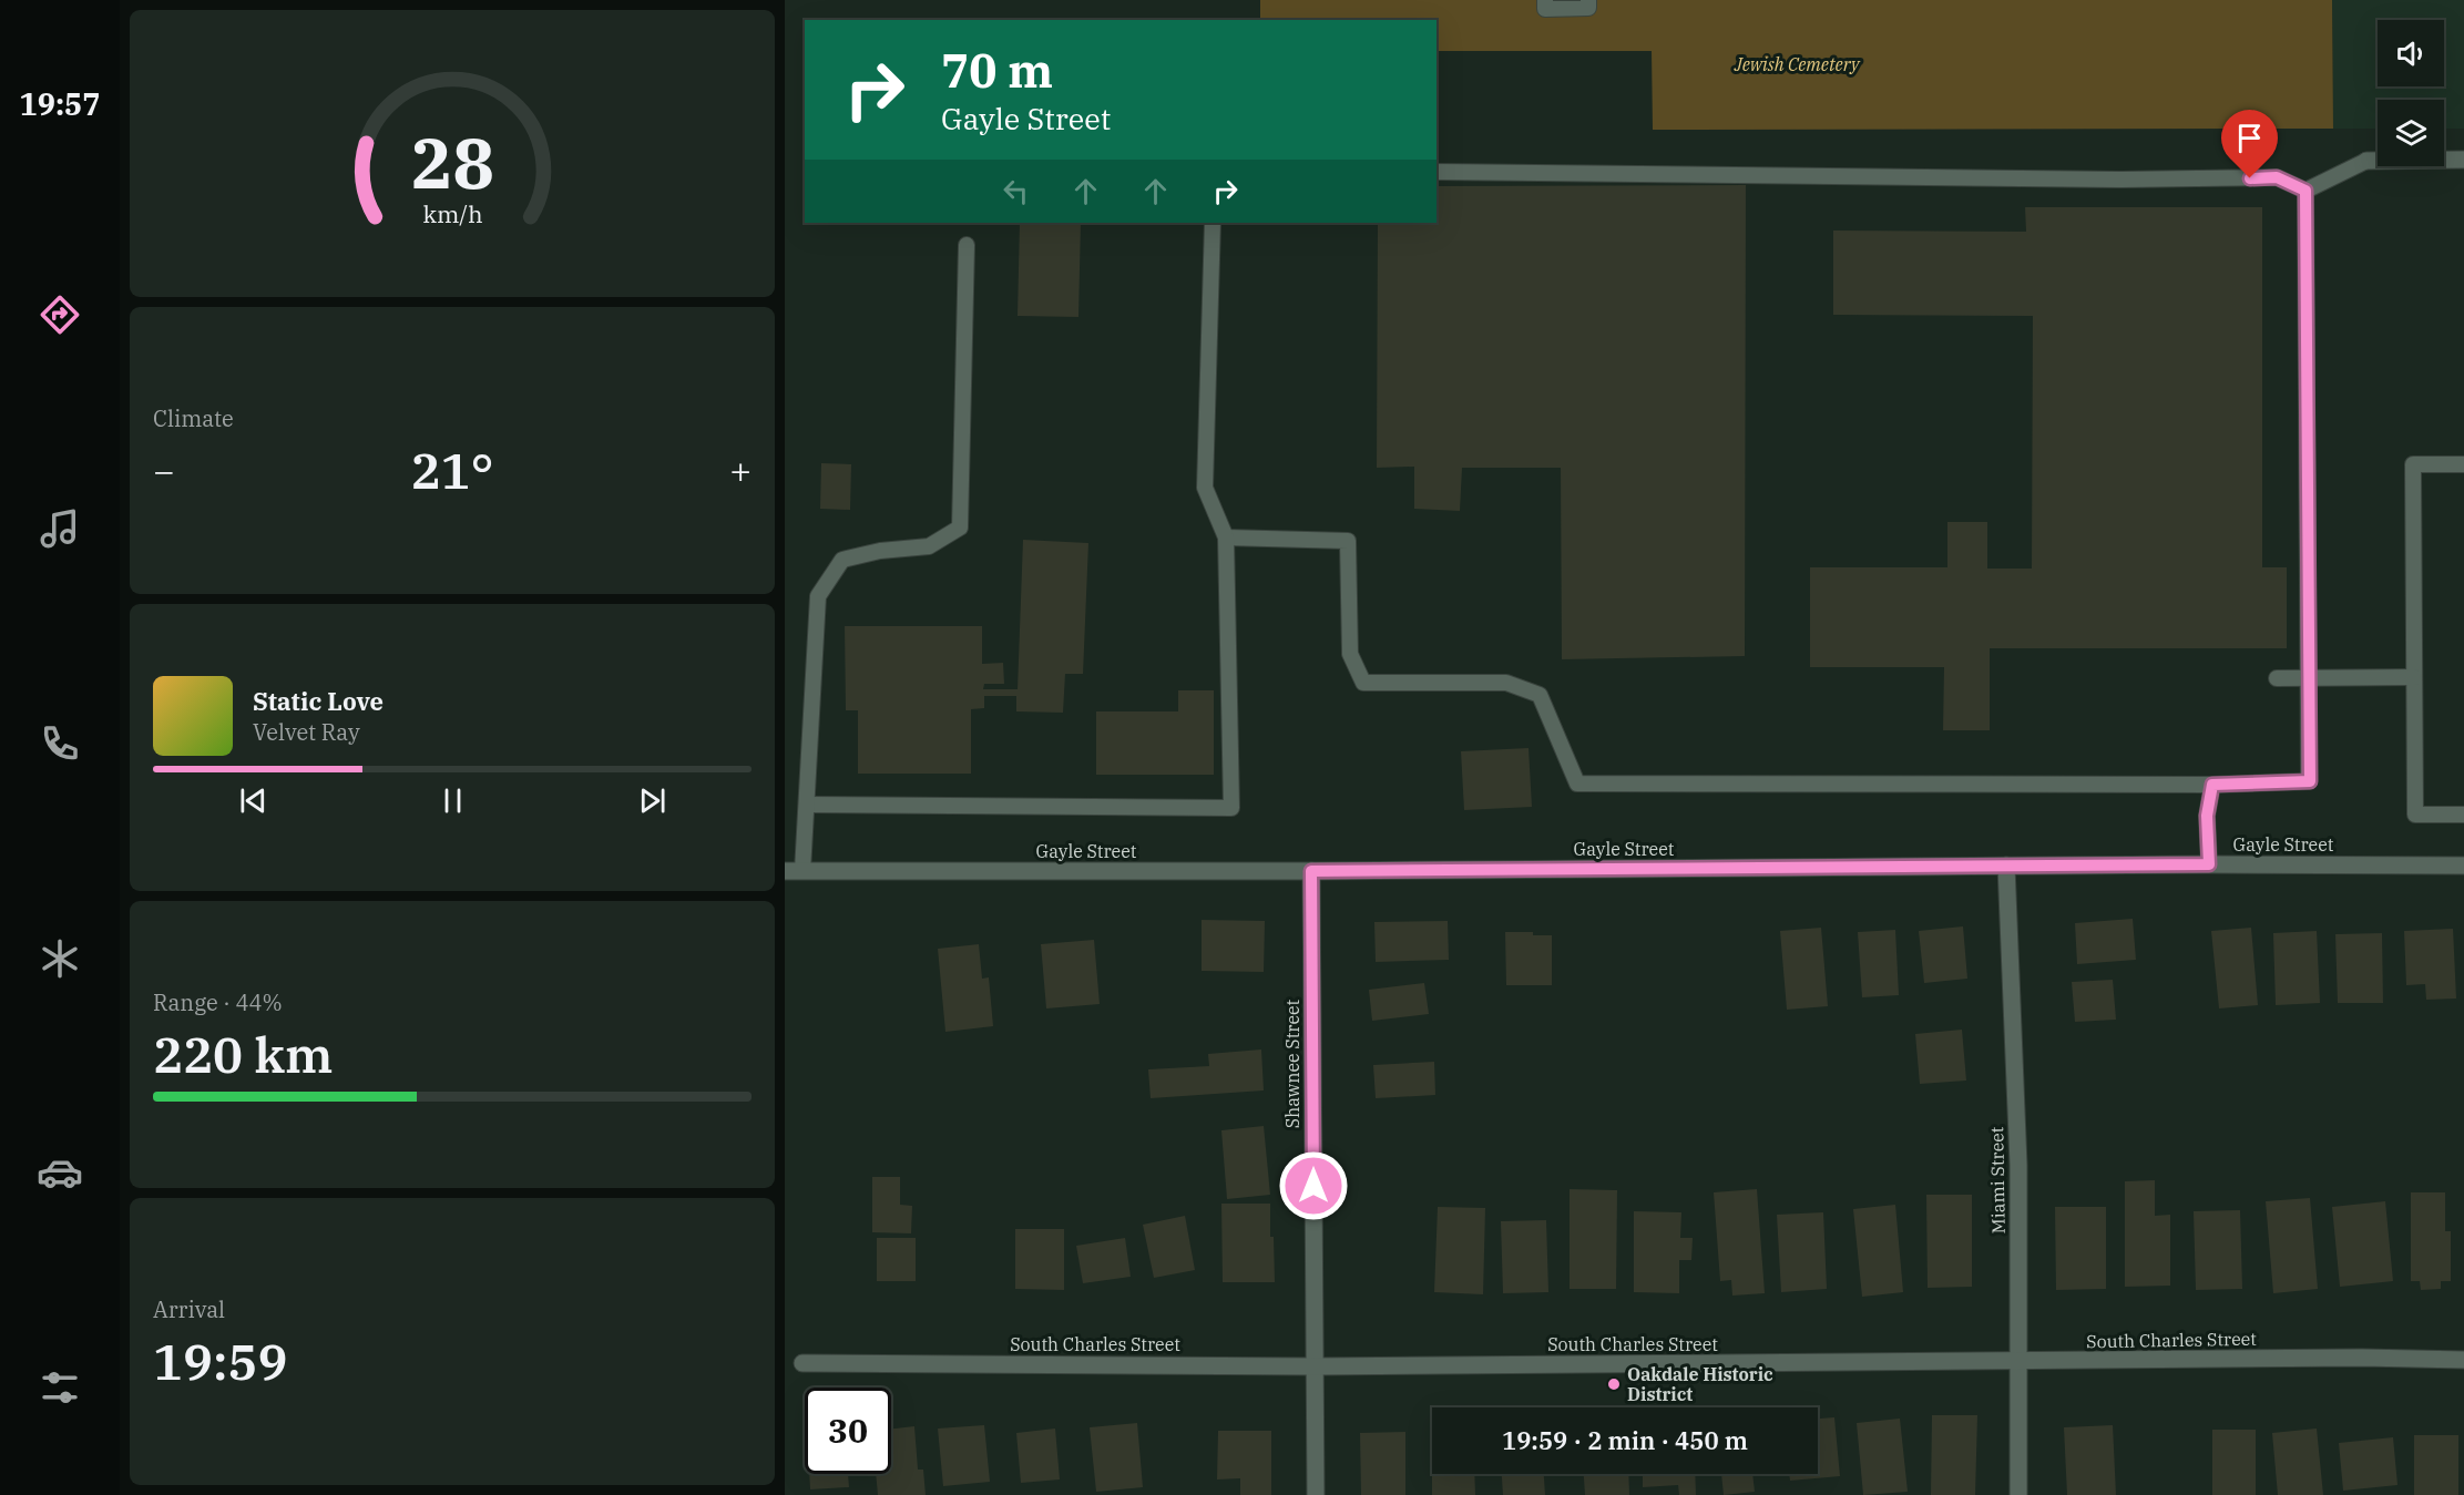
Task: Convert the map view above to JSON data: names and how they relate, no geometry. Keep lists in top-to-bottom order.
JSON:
{
  "streets": {
    "street": [
      "Gayle Street",
      "Shawnee Street",
      "Miami Street",
      "South Charles Street"
    ]
  },
  "crossings": [
    ["Gayle Street", "Shawnee Street"],
    ["Gayle Street", "Miami Street"],
    ["Shawnee Street", "South Charles Street"],
    ["Miami Street", "South Charles Street"]
  ],
  "parks": ["Jewish Cemetery"],
  "places": ["Oakdale Historic District"],
  "page": {
    "tabs": "19:57",
    "turn": ["70 m", "Gayle Street"],
    "tile": [
      "Climate",
      ["Range · 44%", "220 km"],
      ["Arrival", "19:59"]
    ],
    "heat": ["−", "21°", "+"],
    "song": ["Static Love", "Velvet Ray"],
    "limit": "30",
    "trip": "19:59 · 2 min · 450 m",
    "gauge": ["28", "km/h"]
  }
}
